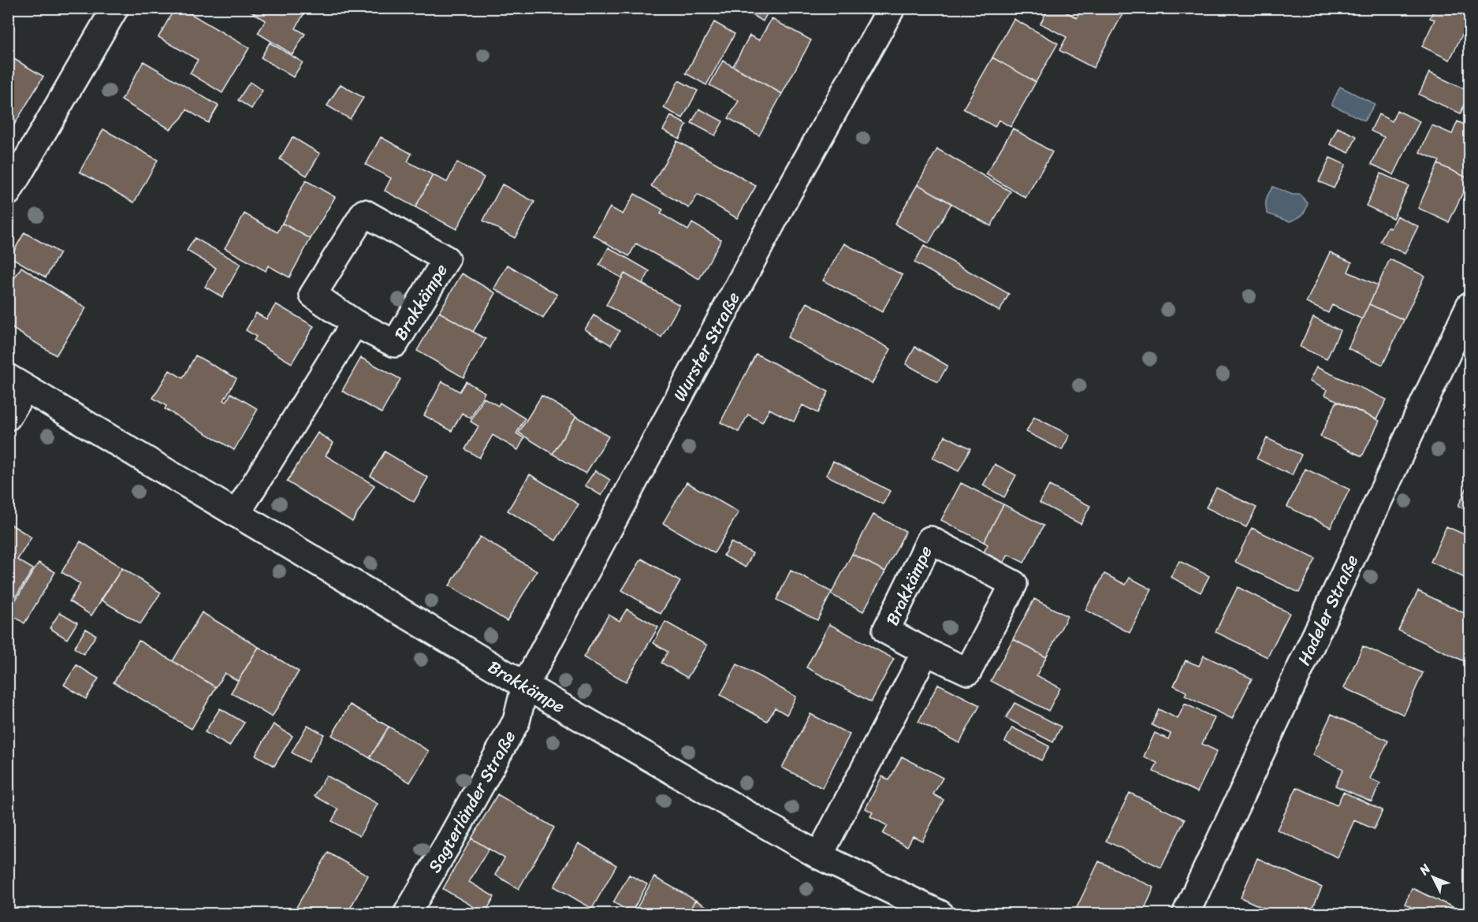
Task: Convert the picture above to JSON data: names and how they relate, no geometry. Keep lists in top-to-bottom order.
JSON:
{
  "streets": {
    "street": [
      "Brakkämpe",
      "Wurster Straße",
      "Hadeler Straße",
      "Sagterländer Straße"
    ]
  },
  "crossings": [
    ["Brakkämpe", "Wurster Straße"],
    ["Brakkämpe", "Sagterländer Straße"],
    ["Wurster Straße", "Sagterländer Straße"]
  ],
  "north": "top left"
}
